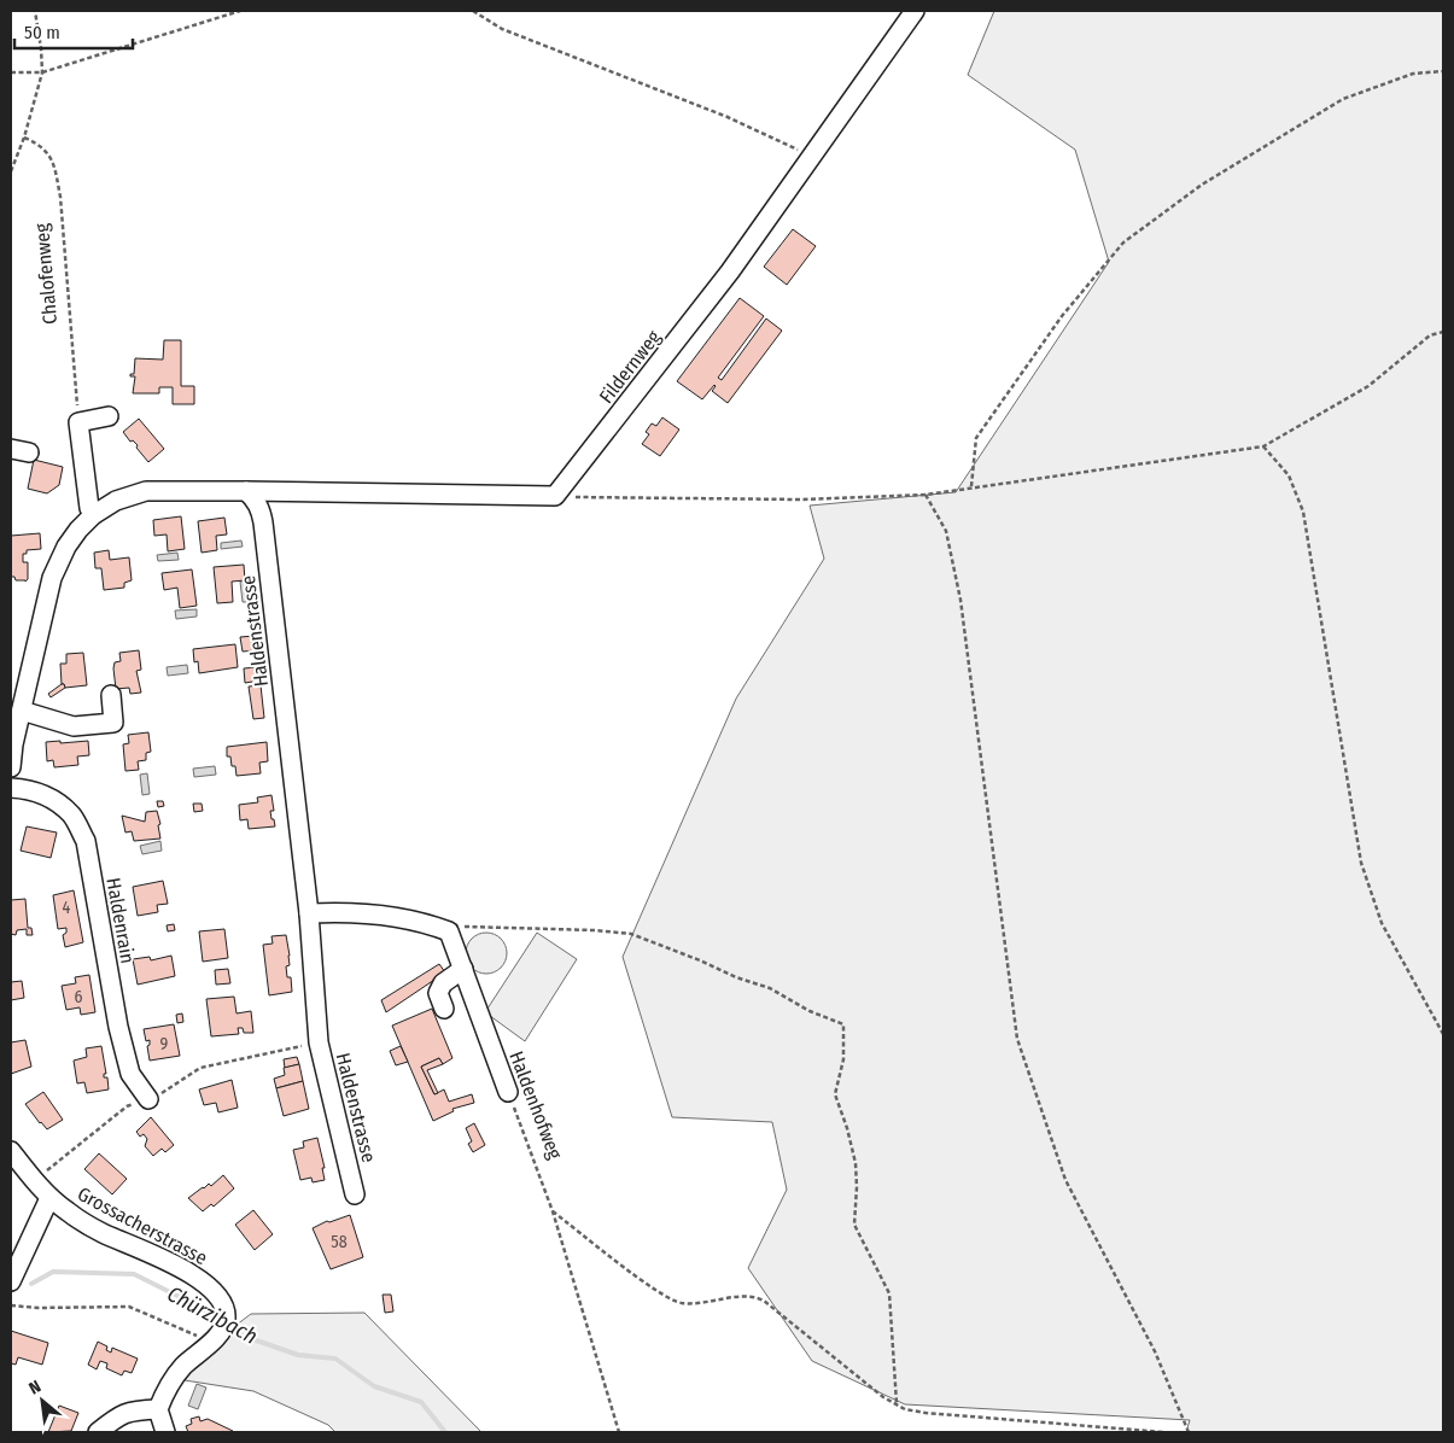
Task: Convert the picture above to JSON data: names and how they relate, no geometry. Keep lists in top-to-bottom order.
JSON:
{
  "streets": {
    "street": [
      "Fildernweg",
      "Haldenstrasse",
      "Haldenrain",
      "Haldenhofweg",
      "Grossacherstrasse"
    ],
    "path": ["Chalofenweg"]
  },
  "water": ["Chürzibach"],
  "house_numbers": [
    "4",
    "6",
    "9",
    "58"
  ],
  "scale_bar": "50 m",
  "north": "top left"
}
